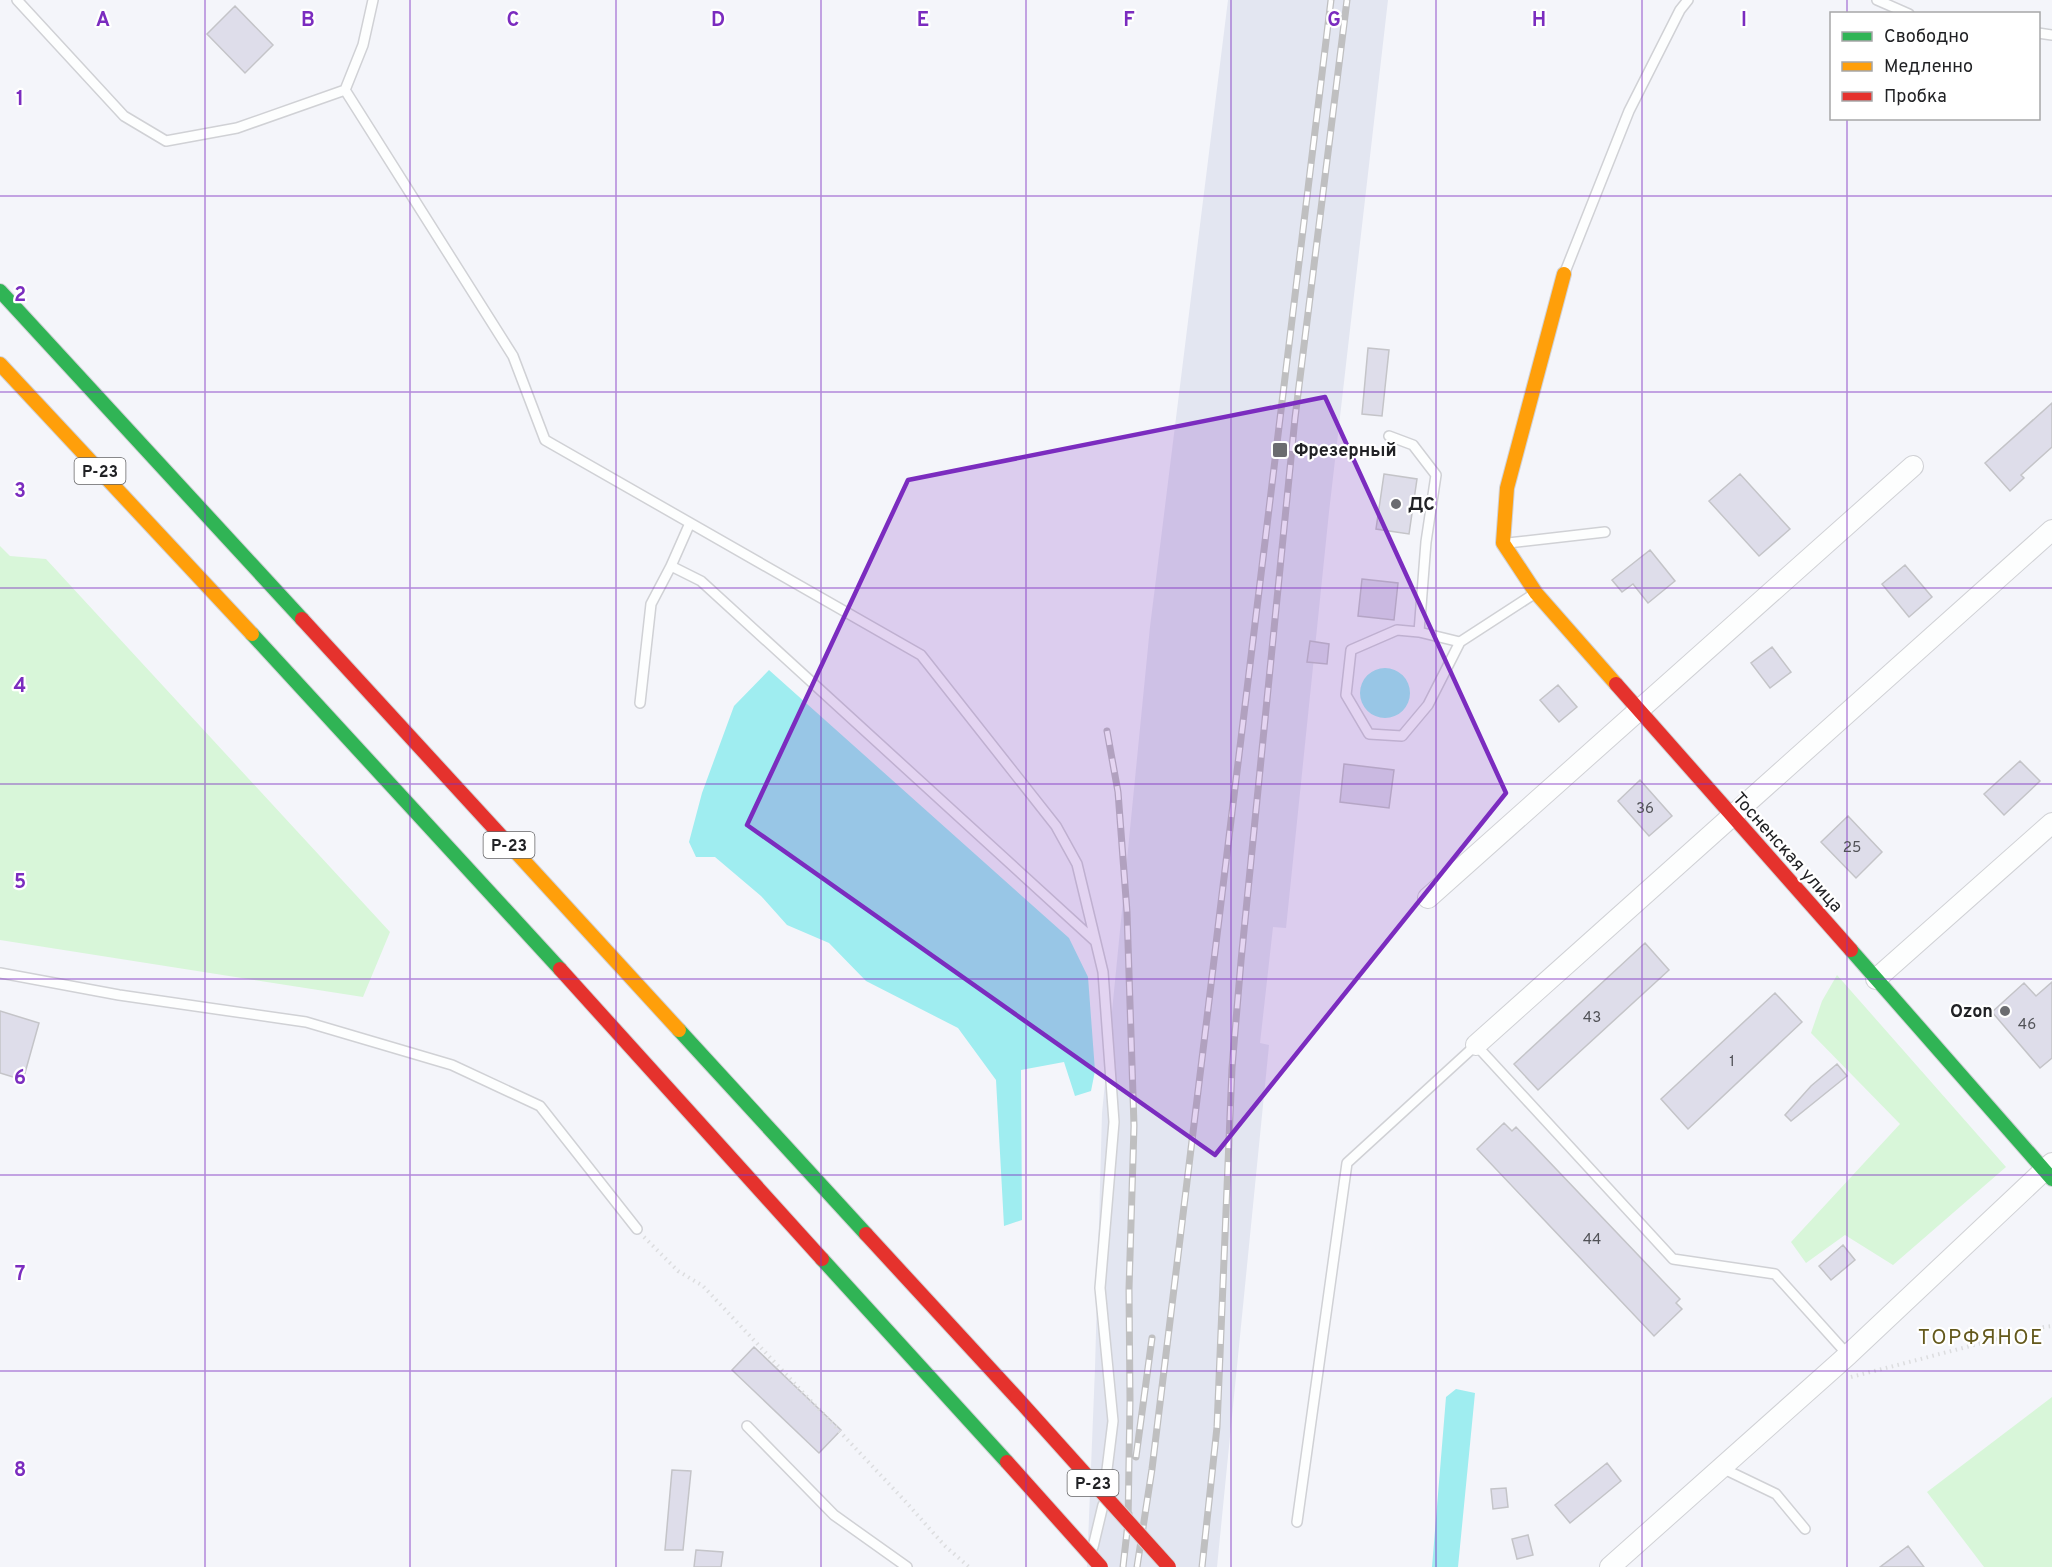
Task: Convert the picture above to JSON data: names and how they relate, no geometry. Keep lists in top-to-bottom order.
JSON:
{
  "streets": {
    "main road": ["Р-23", "Тосненская улица"]
  },
  "districts": ["ТОРФЯНОЕ"],
  "places": {
    "transit": ["Фрезерный"],
    "other": ["ДС", "Ozon"]
  },
  "house_numbers": [
    "36",
    "25",
    "43",
    "46",
    "1",
    "44"
  ],
  "legend": ["Свободно", "Медленно", "Пробка"],
  "grid": {
    "columns": [
      "A",
      "B",
      "C",
      "D",
      "E",
      "F",
      "G",
      "H",
      "I"
    ],
    "rows": [
      "1",
      "2",
      "3",
      "4",
      "5",
      "6",
      "7",
      "8"
    ]
  }
}
